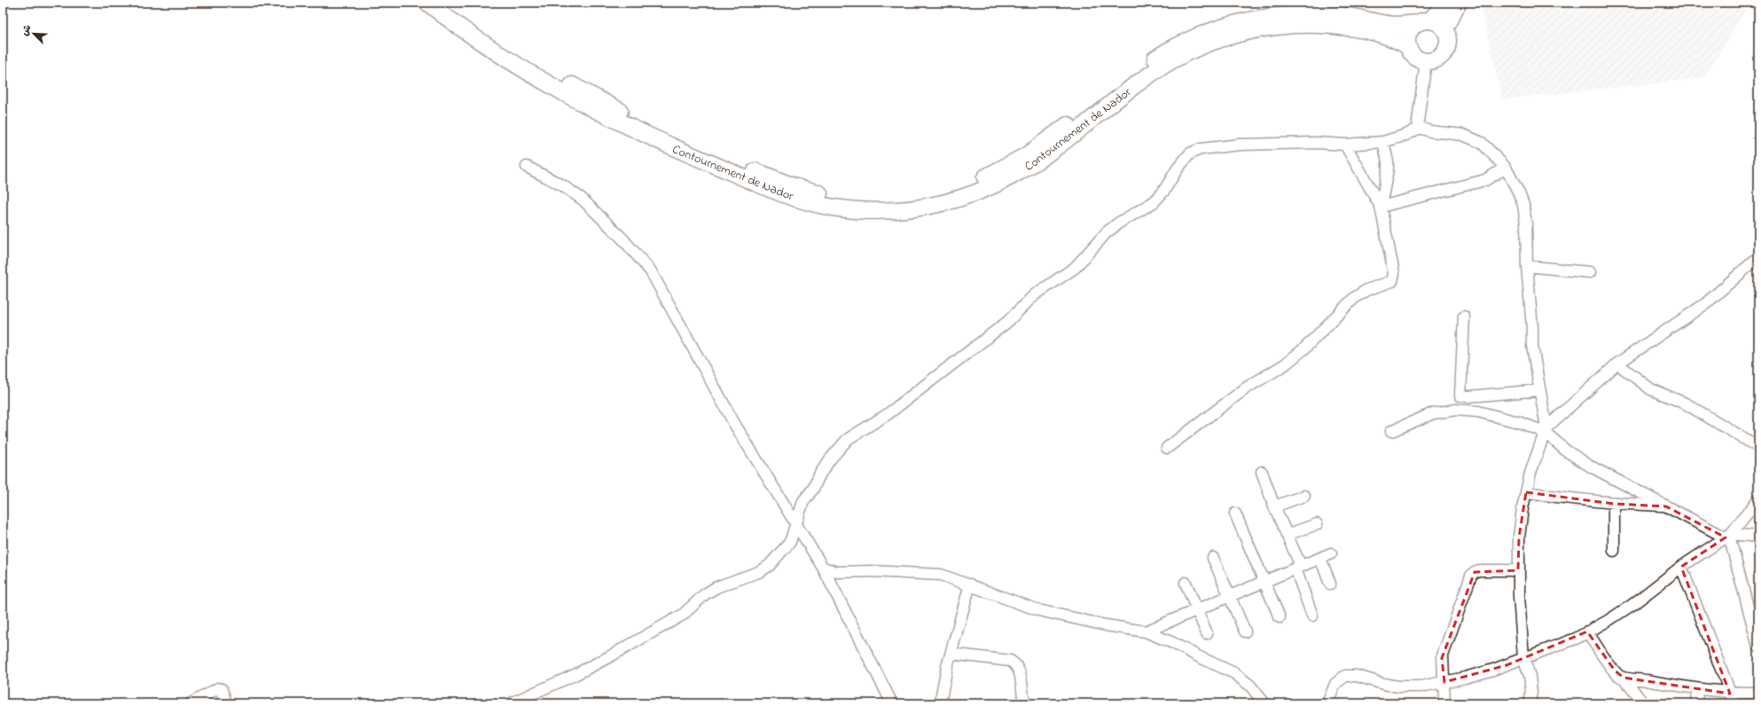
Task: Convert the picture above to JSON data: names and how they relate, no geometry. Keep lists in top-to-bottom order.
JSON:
{
  "streets": {
    "highway": ["Contournement de Nador"]
  },
  "north": "top left"
}
